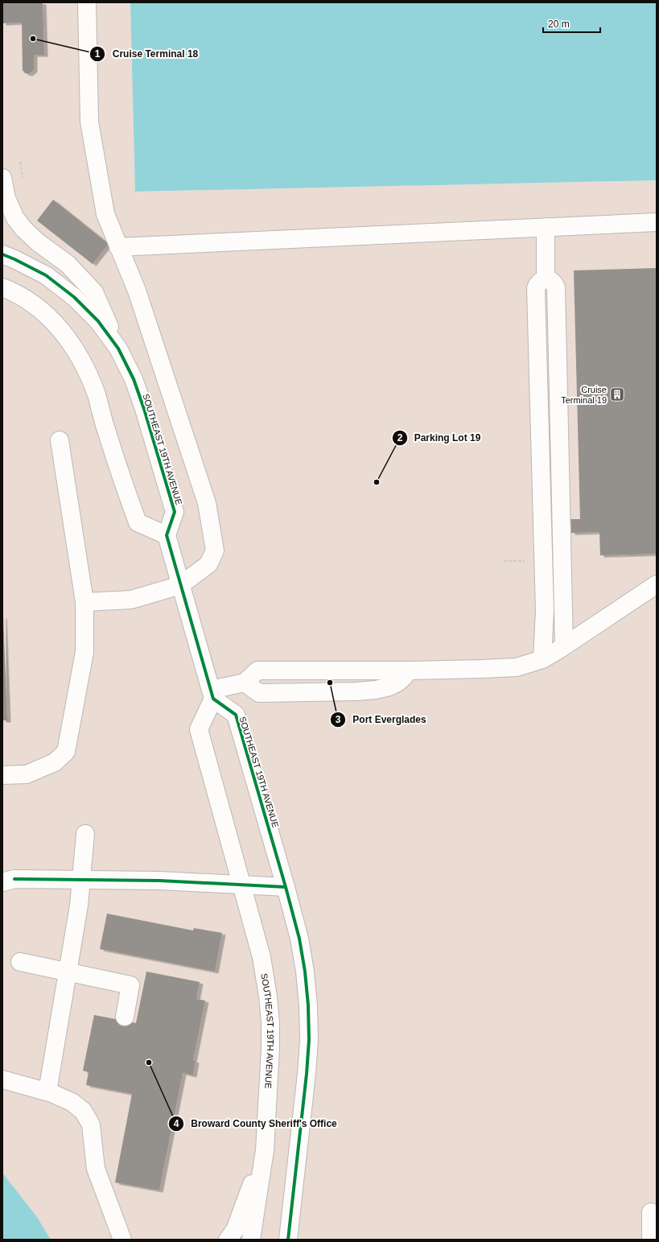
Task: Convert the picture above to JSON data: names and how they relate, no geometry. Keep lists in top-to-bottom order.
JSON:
{
  "streets": {
    "street": ["SOUTHEAST 19TH AVENUE"]
  },
  "places": {
    "other": [
      "Cruise Terminal 18",
      "Parking Lot 19",
      "Port Everglades",
      "Broward County Sheriff's Office"
    ],
    "building": ["Cruise Terminal 19"]
  },
  "scale_bar": "20 m"
}
